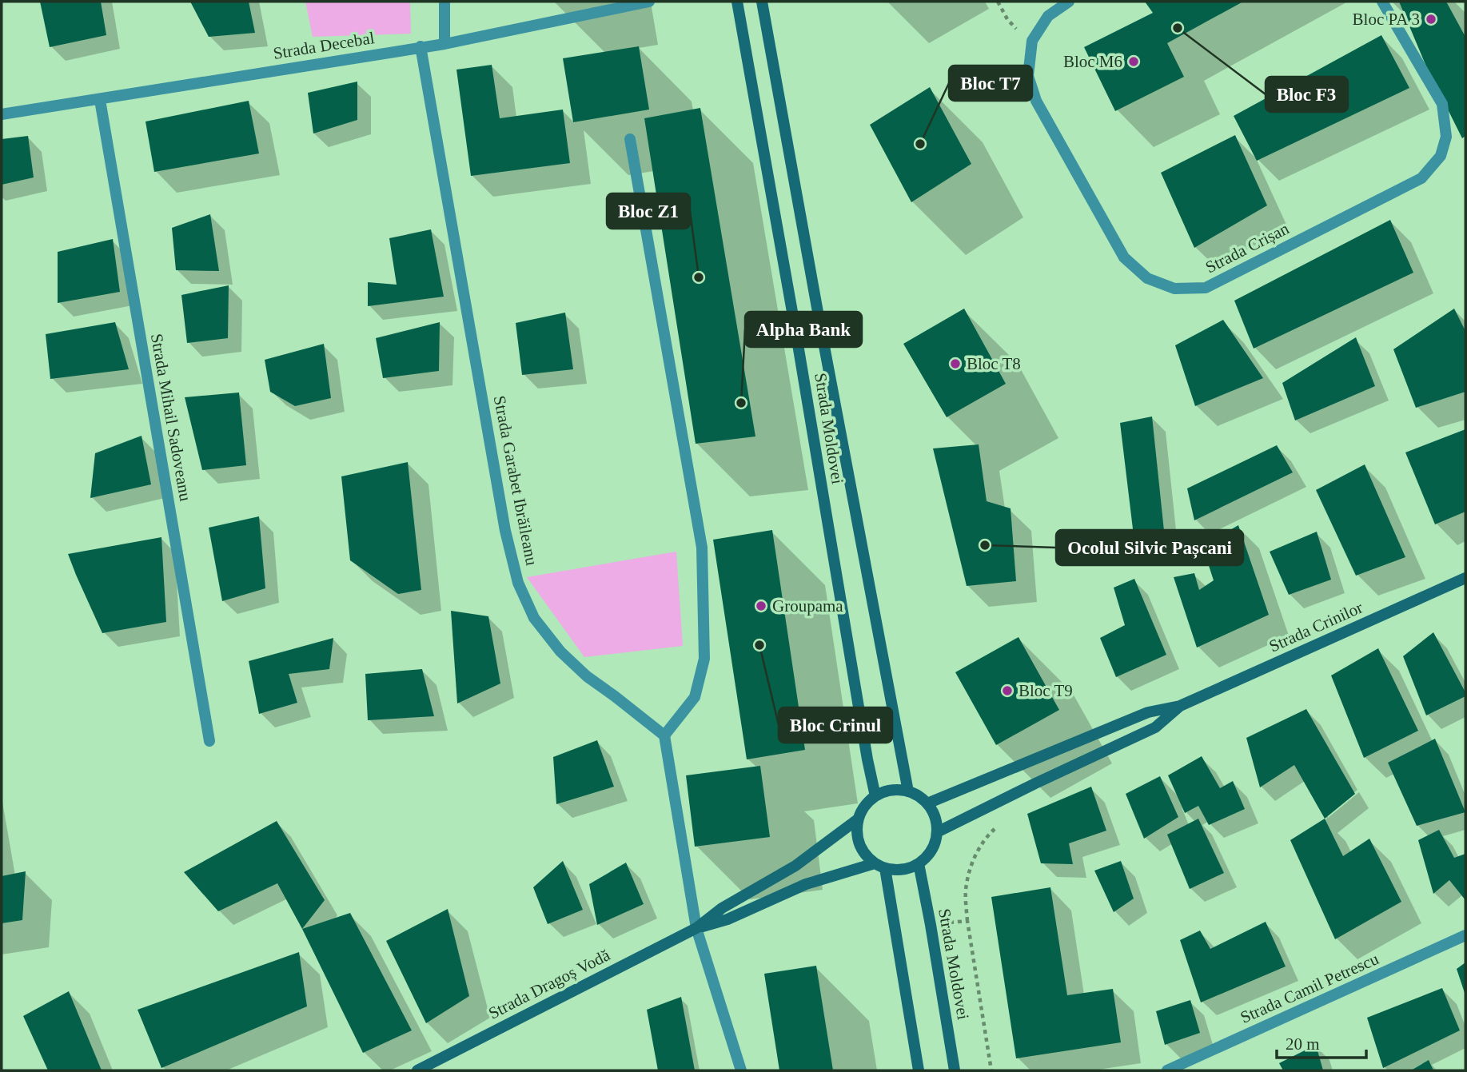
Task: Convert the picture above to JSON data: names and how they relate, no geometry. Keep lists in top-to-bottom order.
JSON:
{
  "streets": {
    "main road": ["Strada Moldovei", "Strada Crinilor", "Strada Dragoș Vodă"],
    "street": [
      "Strada Decebal",
      "Strada Crișan",
      "Strada Mihail Sadoveanu",
      "Strada Garabet Ibrăileanu",
      "Strada Camil Petrescu"
    ]
  },
  "crossings": [
    ["Strada Decebal", "Strada Mihail Sadoveanu"],
    ["Strada Decebal", "Strada Garabet Ibrăileanu"],
    ["Strada Moldovei", "Strada Crinilor"],
    ["Strada Moldovei", "Strada Dragoș Vodă"],
    ["Strada Crinilor", "Strada Dragoș Vodă"]
  ],
  "places": [
    "Bloc PA 3",
    "Bloc F3",
    "Bloc M6",
    "Bloc T7",
    "Bloc Z1",
    "Bloc T8",
    "Alpha Bank",
    "Ocolul Silvic Pașcani",
    "Groupama",
    "Bloc Crinul",
    "Bloc T9"
  ],
  "scale_bar": "20 m"
}
